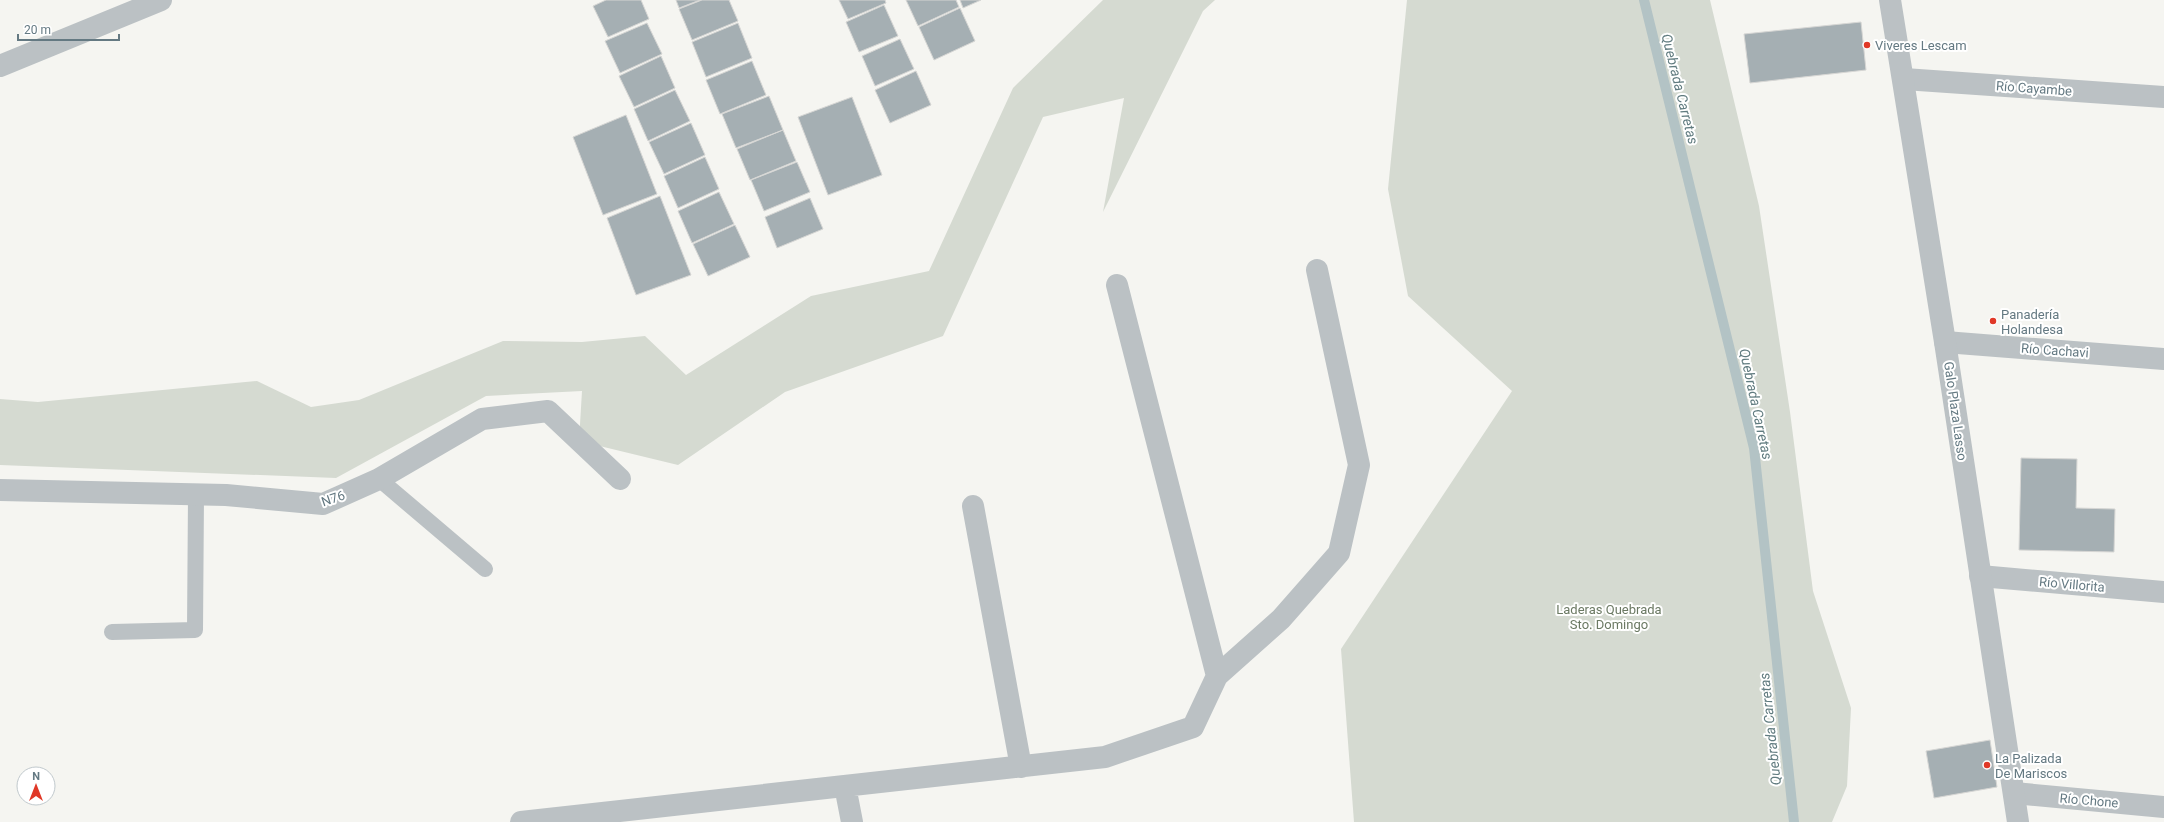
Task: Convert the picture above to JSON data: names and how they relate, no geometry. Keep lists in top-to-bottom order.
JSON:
{
  "streets": {
    "street": [
      "Río Cayambe",
      "Río Cachavi",
      "Galo Plaza Lasso",
      "N76",
      "Río Villorita",
      "Río Chone"
    ]
  },
  "crossings": [
    ["Río Cayambe", "Galo Plaza Lasso"],
    ["Río Cachavi", "Galo Plaza Lasso"],
    ["Galo Plaza Lasso", "Río Villorita"],
    ["Galo Plaza Lasso", "Río Chone"]
  ],
  "water": ["Quebrada Carretas"],
  "parks": ["Laderas Quebrada Sto. Domingo"],
  "places": ["Viveres Lescam", "Panadería Holandesa", "La Palizada De Mariscos"],
  "scale_bar": "20 m",
  "north": "top"
}
